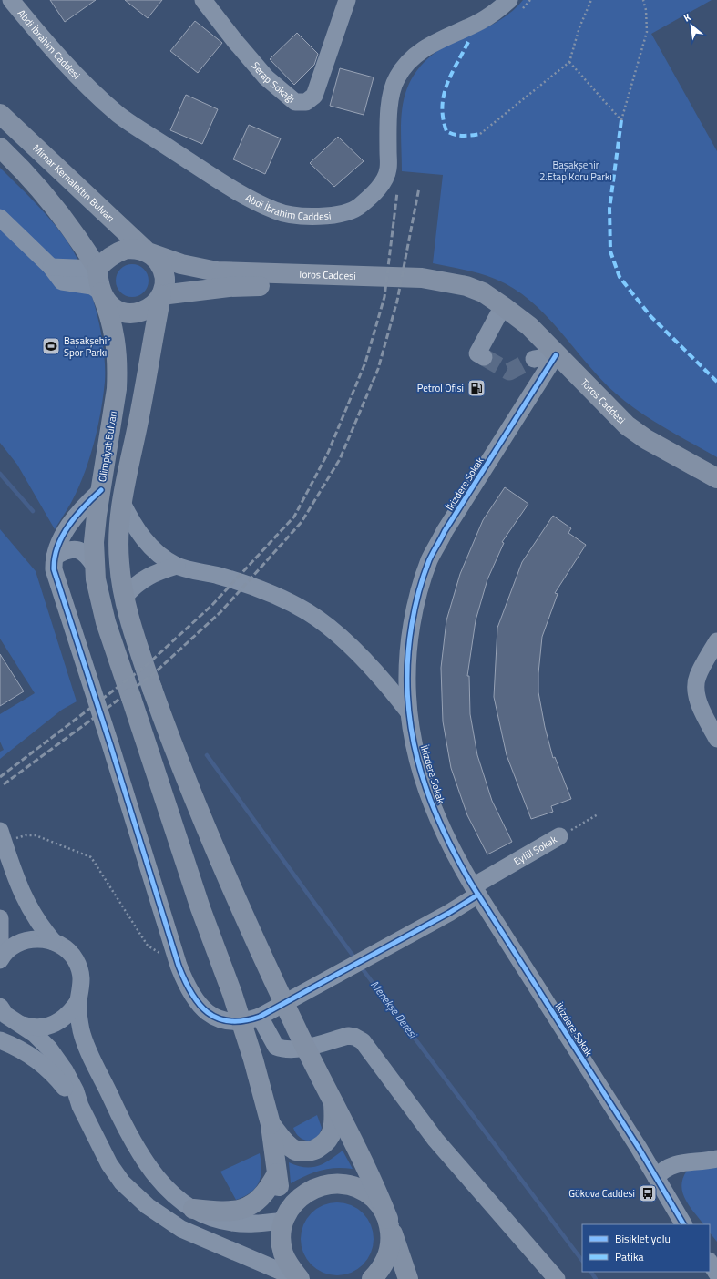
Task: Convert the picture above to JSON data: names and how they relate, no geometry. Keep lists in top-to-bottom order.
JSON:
{
  "streets": {
    "main road": ["Mimar Kemalettin Bulvarı", "Toros Caddesi", "Olimpiyat Bulvarı"],
    "street": [
      "Abdi İbrahim Caddesi",
      "Serap Sokağı",
      "İkizdere Sokak",
      "Eylül Sokak"
    ]
  },
  "crossings": [
    ["Mimar Kemalettin Bulvarı", "Toros Caddesi"],
    ["Mimar Kemalettin Bulvarı", "Olimpiyat Bulvarı"],
    ["Toros Caddesi", "Olimpiyat Bulvarı"],
    ["Toros Caddesi", "İkizdere Sokak"],
    ["İkizdere Sokak", "Eylül Sokak"]
  ],
  "water": ["Menekşe Deresi"],
  "parks": ["Başakşehir 2.Etap Koru Parkı"],
  "places": {
    "sports": ["Başakşehir Spor Parkı"],
    "fuel station": ["Petrol Ofisi"],
    "bus stop": ["Gökova Caddesi"]
  },
  "legend": ["Bisiklet yolu", "Patika"],
  "north": "top left"
}
